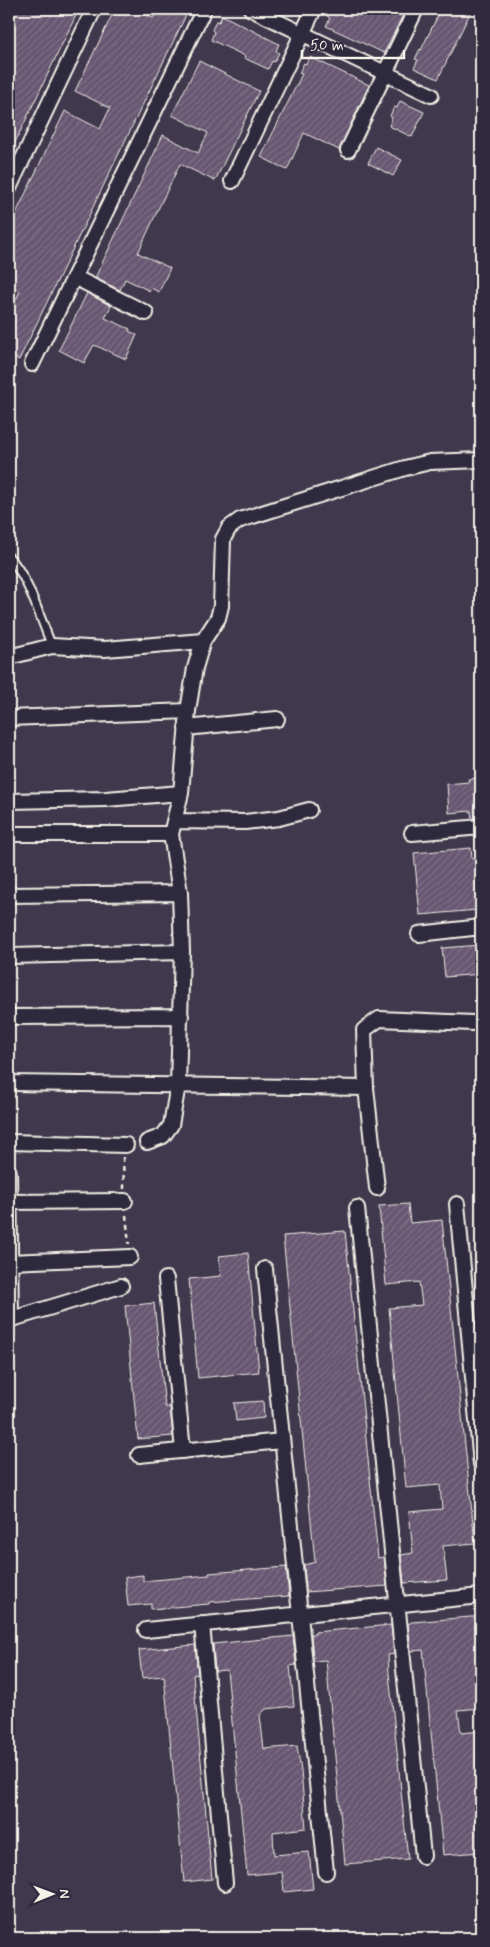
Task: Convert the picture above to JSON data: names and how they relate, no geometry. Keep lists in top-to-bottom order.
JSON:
{
  "scale_bar": "50 m",
  "north": "right"
}
